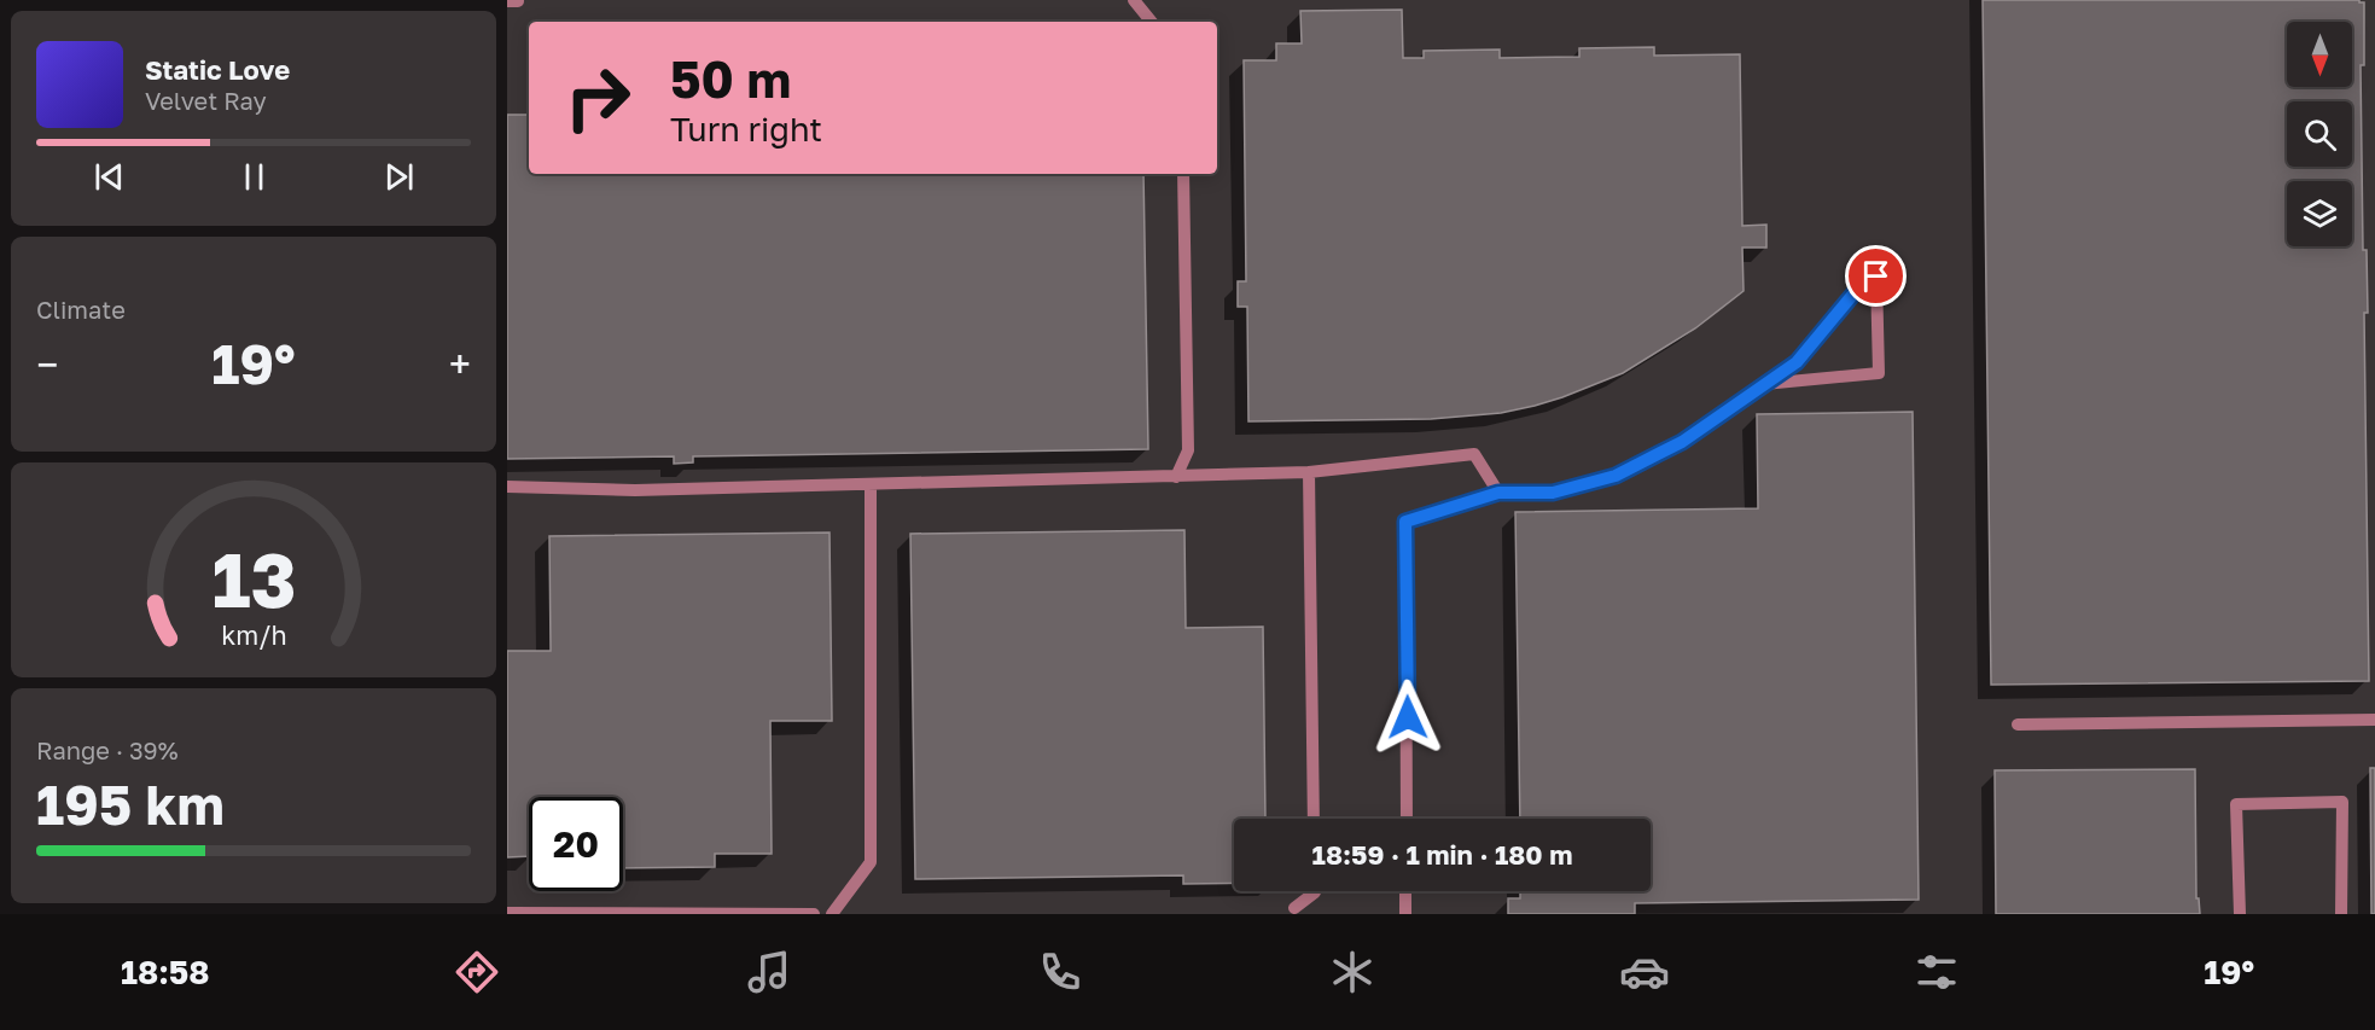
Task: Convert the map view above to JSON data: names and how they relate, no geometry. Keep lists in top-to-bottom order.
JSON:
{
  "north": "bottom",
  "page": {
    "turn": ["50 m", "Turn right"],
    "song": ["Static Love", "Velvet Ray"],
    "tile": [
      "Climate",
      ["Range · 39%", "195 km"]
    ],
    "heat": ["−", "19°", "+"],
    "limit": "20",
    "trip": "18:59 · 1 min · 180 m",
    "tabs": ["18:58", "19°"],
    "gauge": ["13", "km/h"]
  }
}
